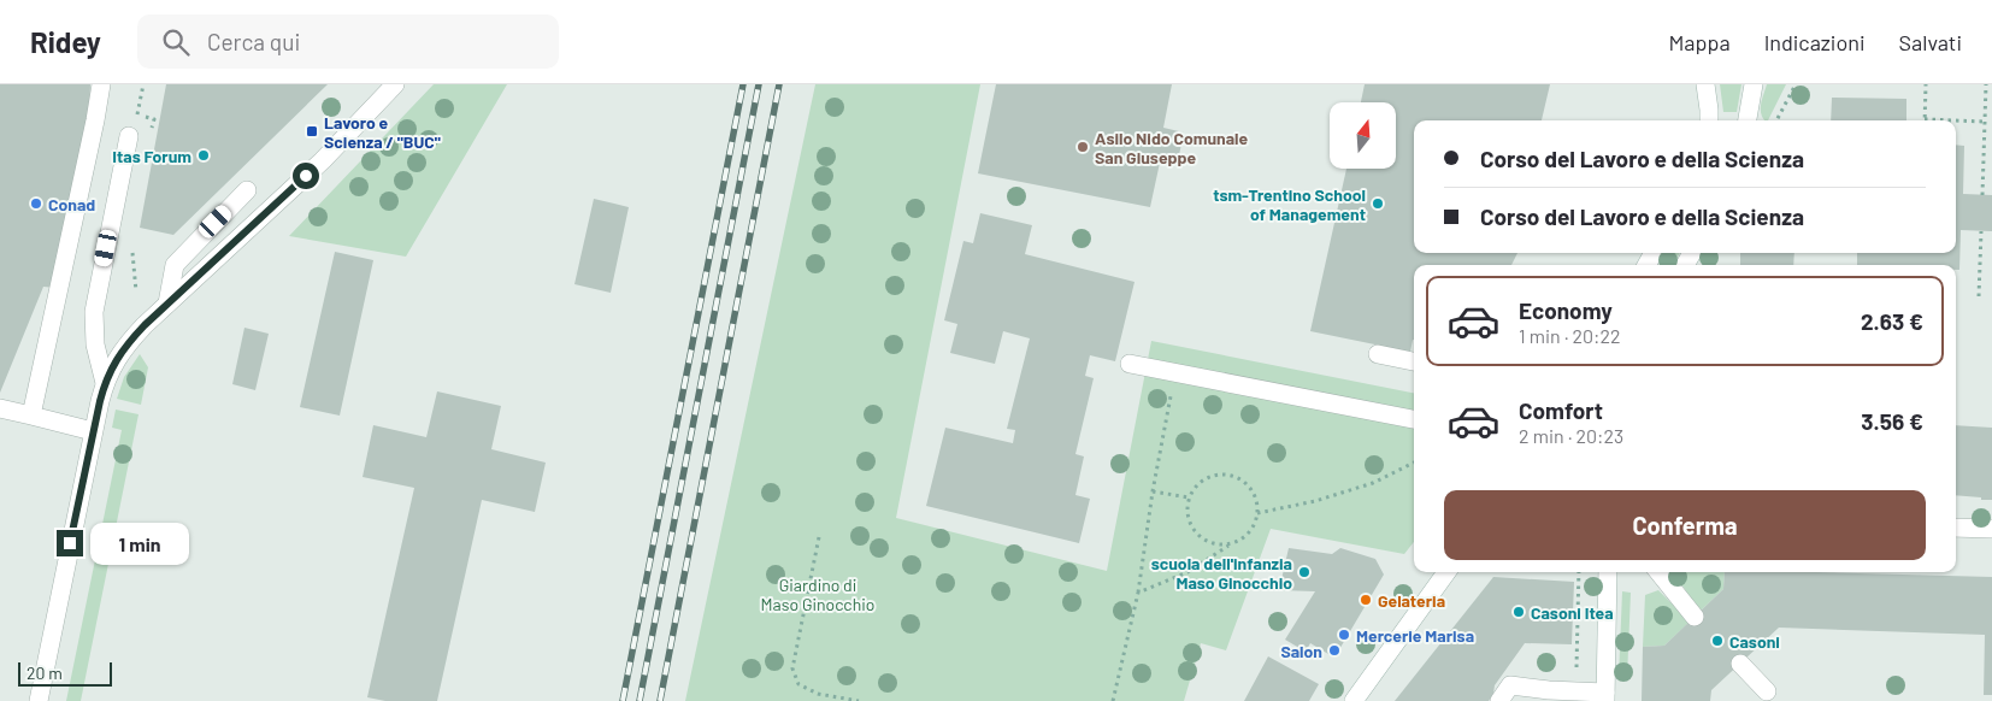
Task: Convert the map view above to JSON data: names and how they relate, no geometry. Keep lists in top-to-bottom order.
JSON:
{
  "parks": ["Giardino di Maso Ginocchio"],
  "places": {
    "transit": ["Lavoro e Scienza / \"BUC\""],
    "other": [
      "Asilo Nido Comunale San Giuseppe",
      "Itas Forum",
      "Conad",
      "tsm-Trentino School of Management",
      "scuola dell'infanzia Maso Ginocchio",
      "Gelateria",
      "Casoni Itea",
      "Mercerie Marisa",
      "Casoni",
      "Salon"
    ]
  },
  "scale_bar": "20 m",
  "north": "top",
  "page": {
    "header": "Ridey",
    "search": "Cerca qui",
    "nav": ["Mappa", "Indicazioni", "Salvati"],
    "banner": ["Corso del Lavoro e della Scienza", "Corso del Lavoro e della Scienza"],
    "list": [
      {
        "name": "Economy",
        "note": "1 min · 20:22",
        "value": "2.63 €"
      },
      {
        "name": "Comfort",
        "note": "2 min · 20:23",
        "value": "3.56 €"
      }
    ],
    "buttons": "Conferma",
    "bubble": "1 min",
    "scale": "20 m"
  }
}
